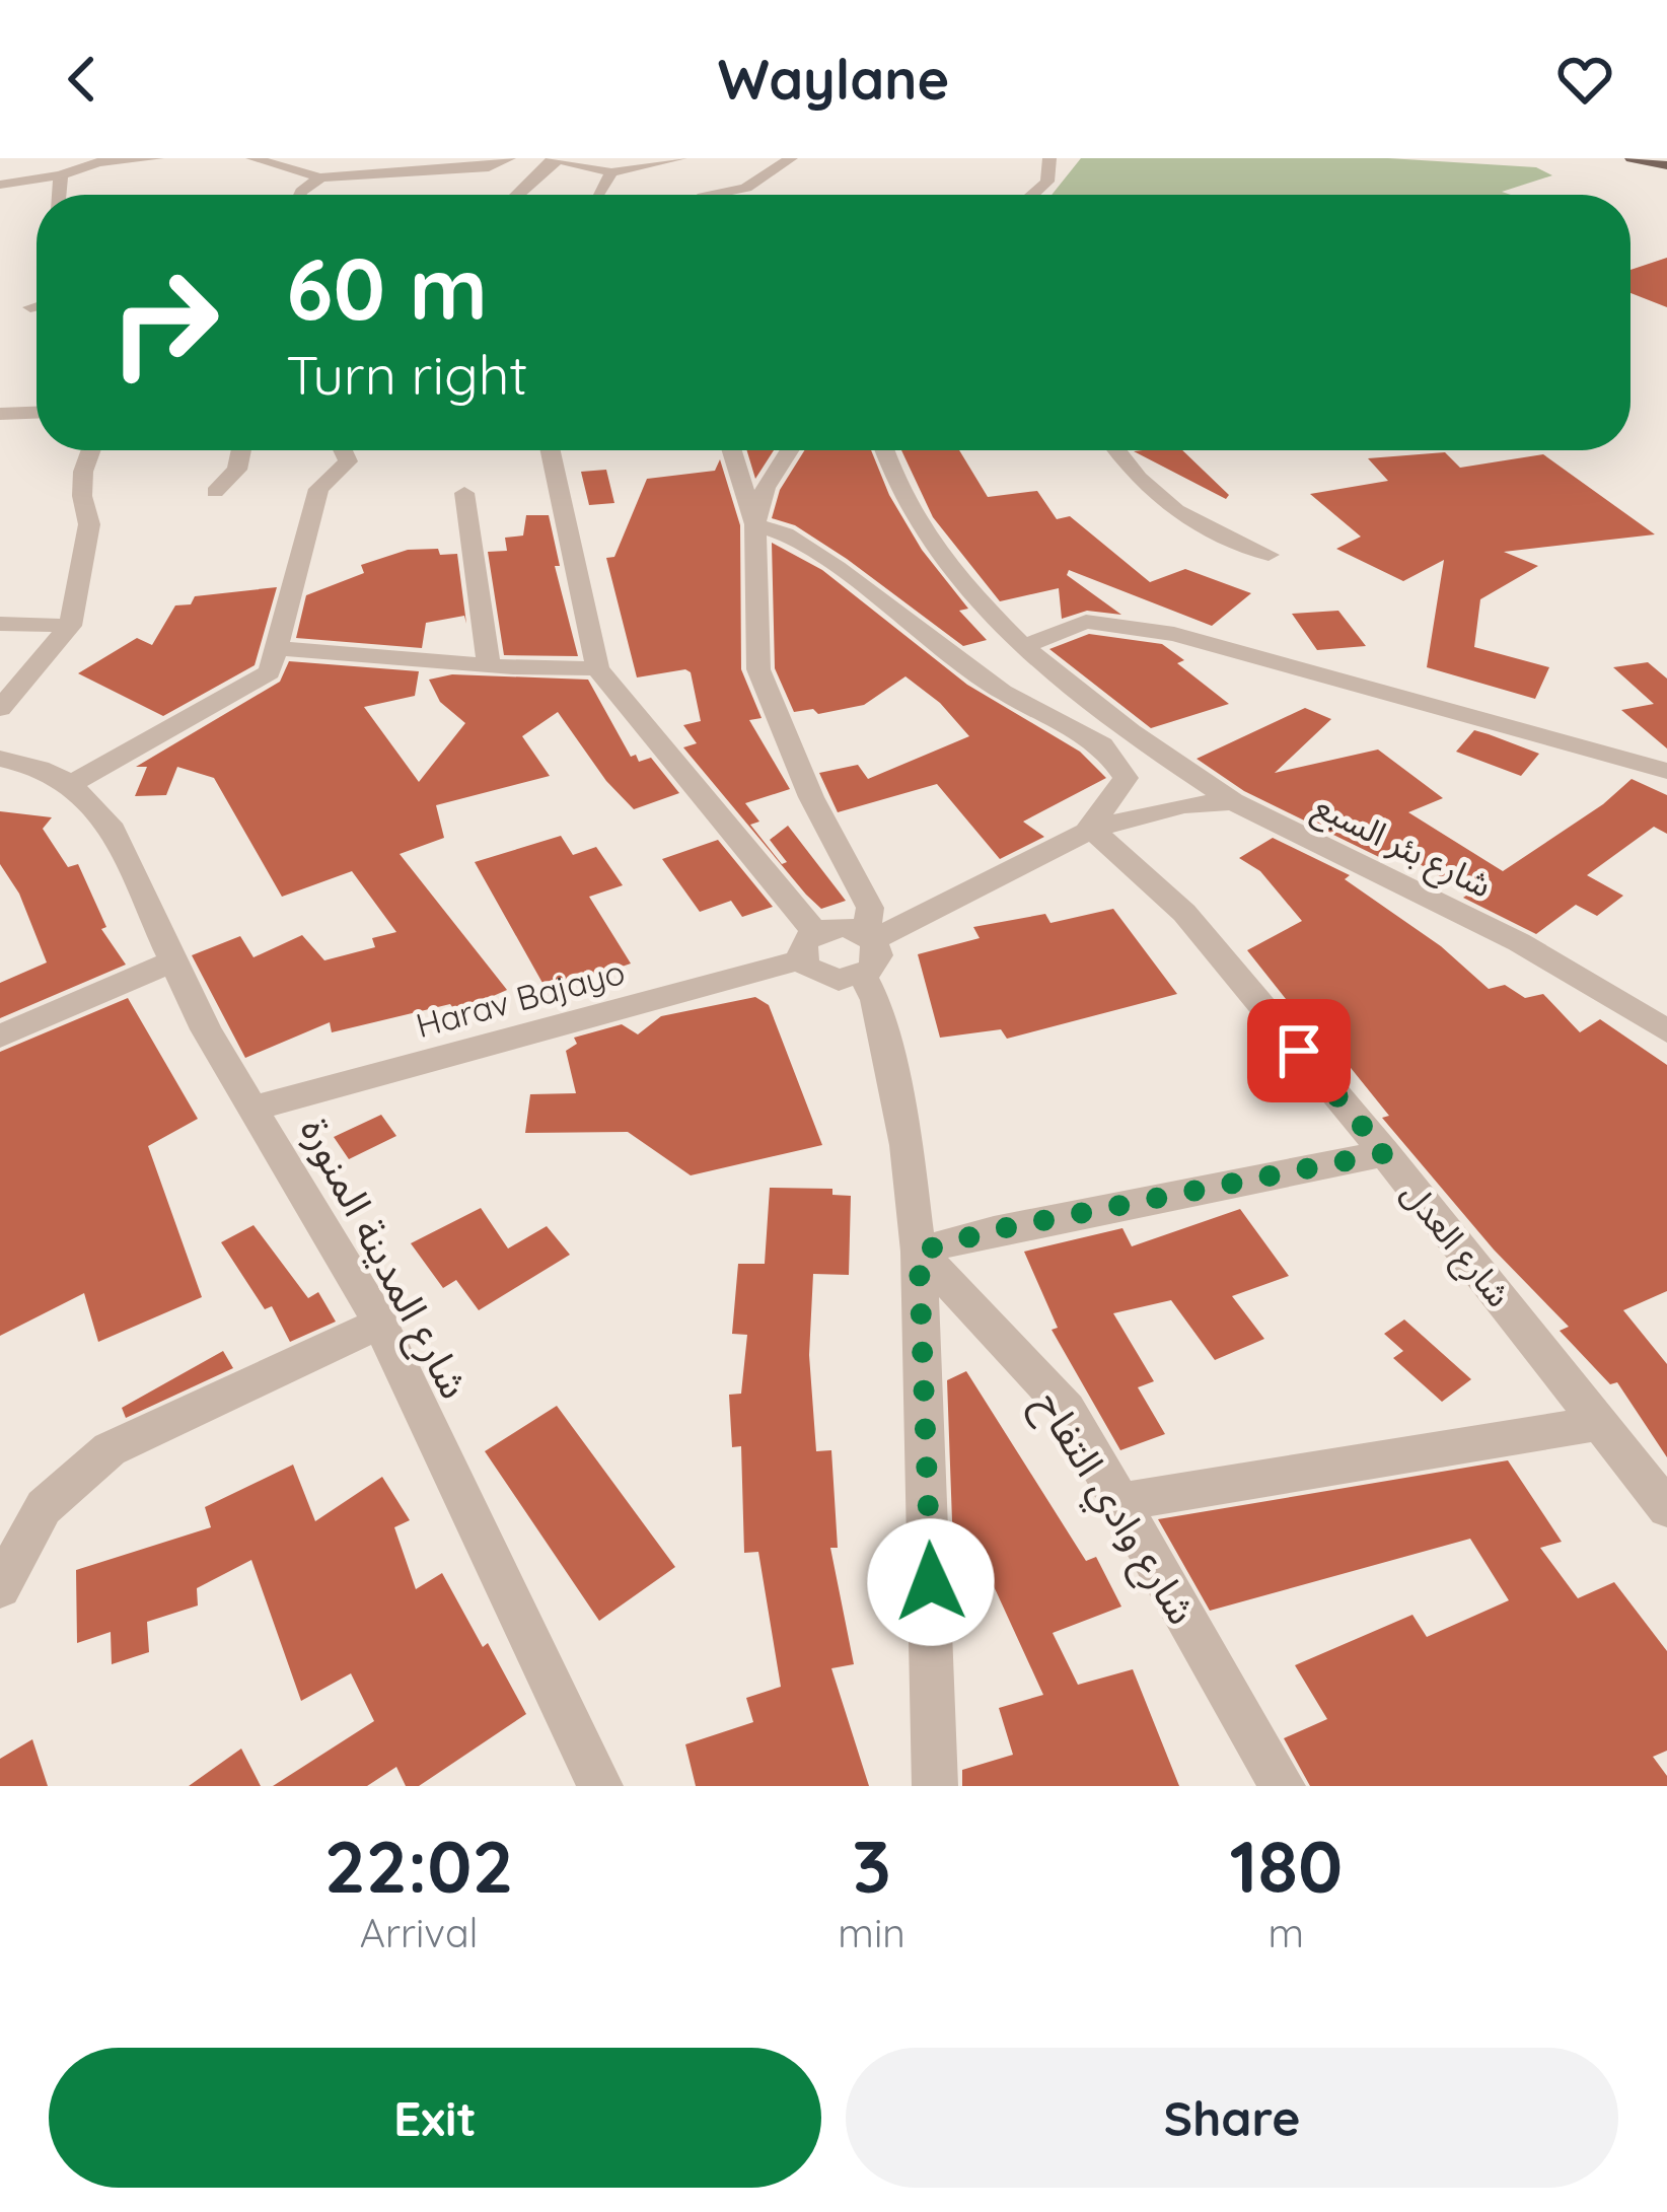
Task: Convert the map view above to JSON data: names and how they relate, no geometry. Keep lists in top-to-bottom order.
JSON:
{
  "streets": {
    "street": [
      "شارع بئر السبع",
      "Harav Bajayo",
      "شارع العدل",
      "شارع المدينة المنورة",
      "شارع وادي التفاح"
    ]
  },
  "crossings": [
    ["Harav Bajayo", "شارع المدينة المنورة"]
  ],
  "page": {
    "header": "Waylane",
    "turn": ["60 m", "Turn right"],
    "eta": [
      "22:02",
      "Arrival",
      "3",
      "min",
      "180",
      "m"
    ],
    "buttons": ["Exit", "Share"]
  }
}
